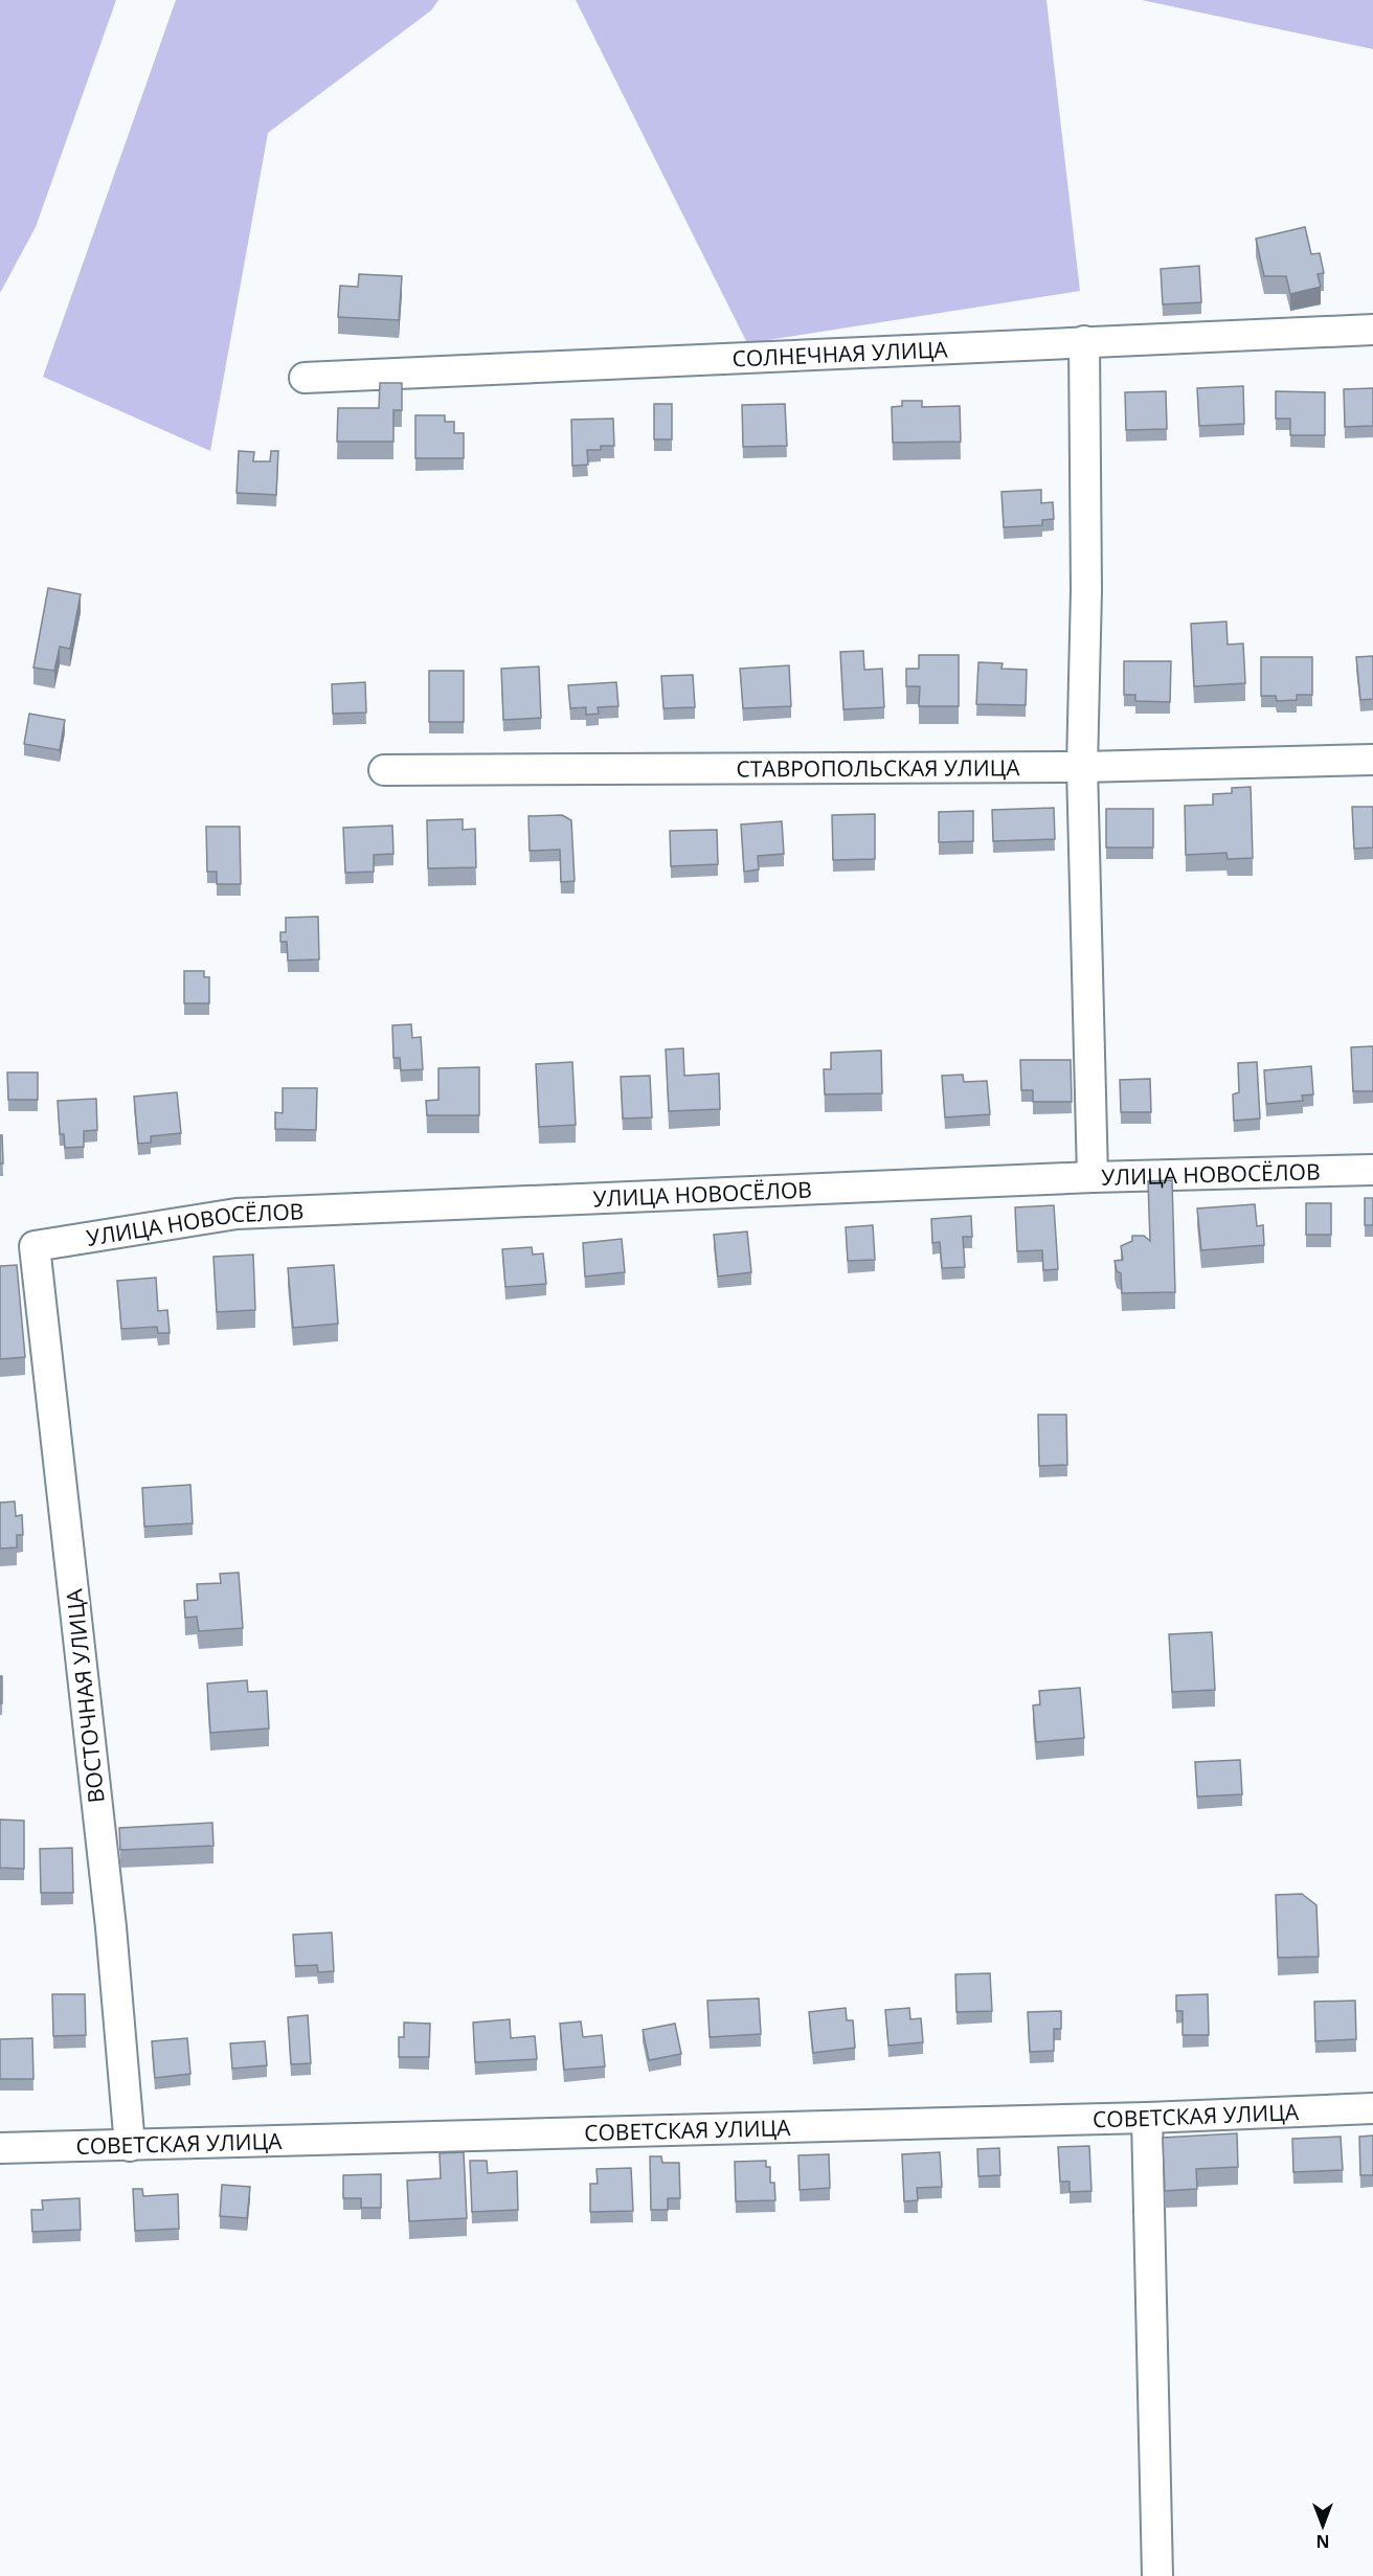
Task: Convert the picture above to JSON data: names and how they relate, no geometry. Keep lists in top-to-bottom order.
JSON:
{
  "streets": {
    "street": [
      "СОЛНЕЧНАЯ УЛИЦА",
      "СТАВРОПОЛЬСКАЯ УЛИЦА",
      "УЛИЦА НОВОСЁЛОВ",
      "ВОСТОЧНАЯ УЛИЦА",
      "СОВЕТСКАЯ УЛИЦА"
    ]
  },
  "crossings": [
    ["УЛИЦА НОВОСЁЛОВ", "ВОСТОЧНАЯ УЛИЦА"],
    ["ВОСТОЧНАЯ УЛИЦА", "СОВЕТСКАЯ УЛИЦА"]
  ],
  "north": "bottom"
}
